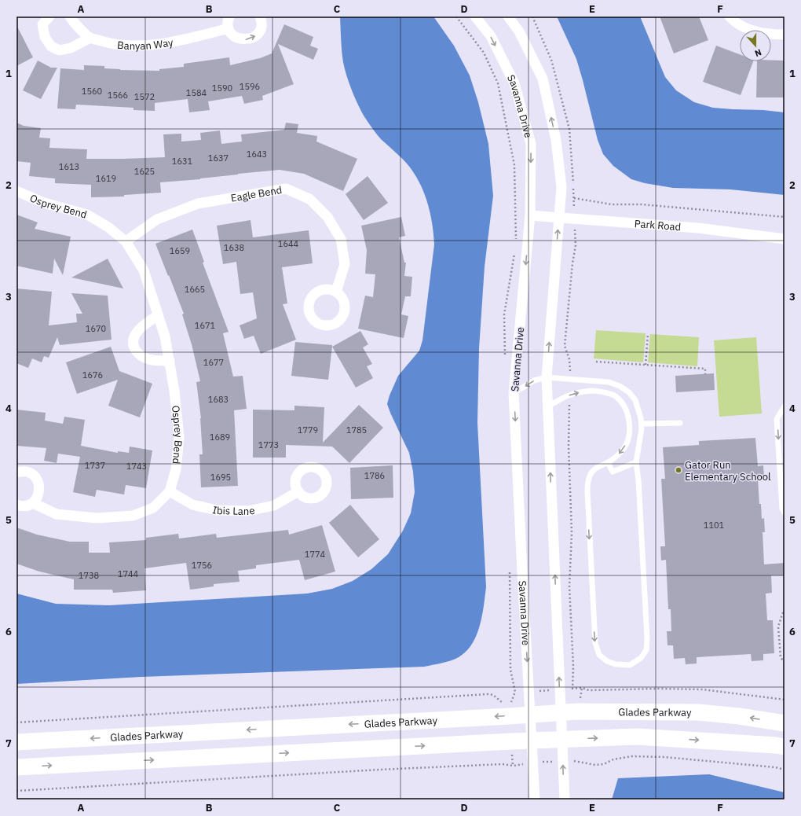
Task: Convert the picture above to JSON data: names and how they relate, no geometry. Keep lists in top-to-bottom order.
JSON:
{
  "streets": {
    "main road": ["Glades Parkway"],
    "street": [
      "Banyan Way",
      "Savanna Drive",
      "Eagle Bend",
      "Osprey Bend",
      "Park Road",
      "Ibis Lane"
    ]
  },
  "crossings": [
    ["Savanna Drive", "Park Road"],
    ["Savanna Drive", "Glades Parkway"],
    ["Eagle Bend", "Osprey Bend"],
    ["Osprey Bend", "Ibis Lane"]
  ],
  "places": ["Gator Run Elementary School"],
  "house_numbers": [
    "1596",
    "1590",
    "1560",
    "1584",
    "1566",
    "1572",
    "1643",
    "1637",
    "1631",
    "1613",
    "1625",
    "1619",
    "1644",
    "1638",
    "1659",
    "1665",
    "1671",
    "1670",
    "1677",
    "1676",
    "1683",
    "1779",
    "1785",
    "1689",
    "1773",
    "1737",
    "1743",
    "1786",
    "1695",
    "1101",
    "1774",
    "1756",
    "1744",
    "1738"
  ],
  "north": "bottom",
  "grid": {
    "columns": [
      "A",
      "B",
      "C",
      "D",
      "E",
      "F"
    ],
    "rows": [
      "1",
      "2",
      "3",
      "4",
      "5",
      "6",
      "7"
    ]
  }
}
